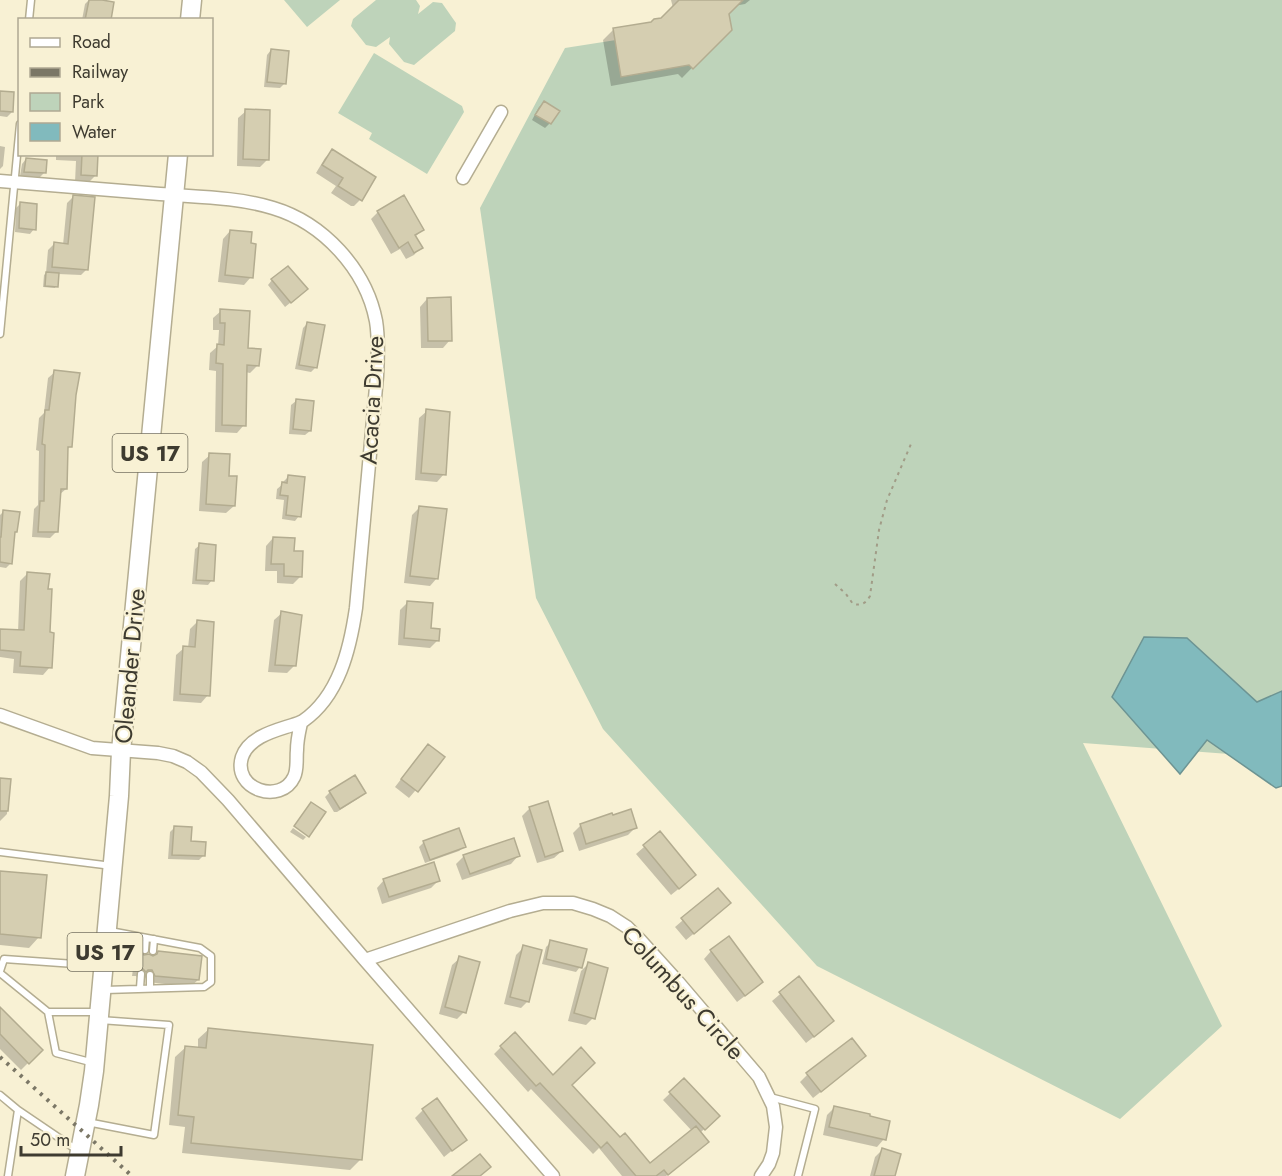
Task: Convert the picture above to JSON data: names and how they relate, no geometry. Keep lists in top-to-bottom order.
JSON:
{
  "streets": {
    "main road": ["US 17", "Oleander Drive"],
    "street": ["Acacia Drive", "Columbus Circle"]
  },
  "crossings": [
    ["Acacia Drive", "Oleander Drive"]
  ],
  "legend": [
    "Road",
    "Railway",
    "Park",
    "Water"
  ],
  "scale_bar": "50 m"
}
